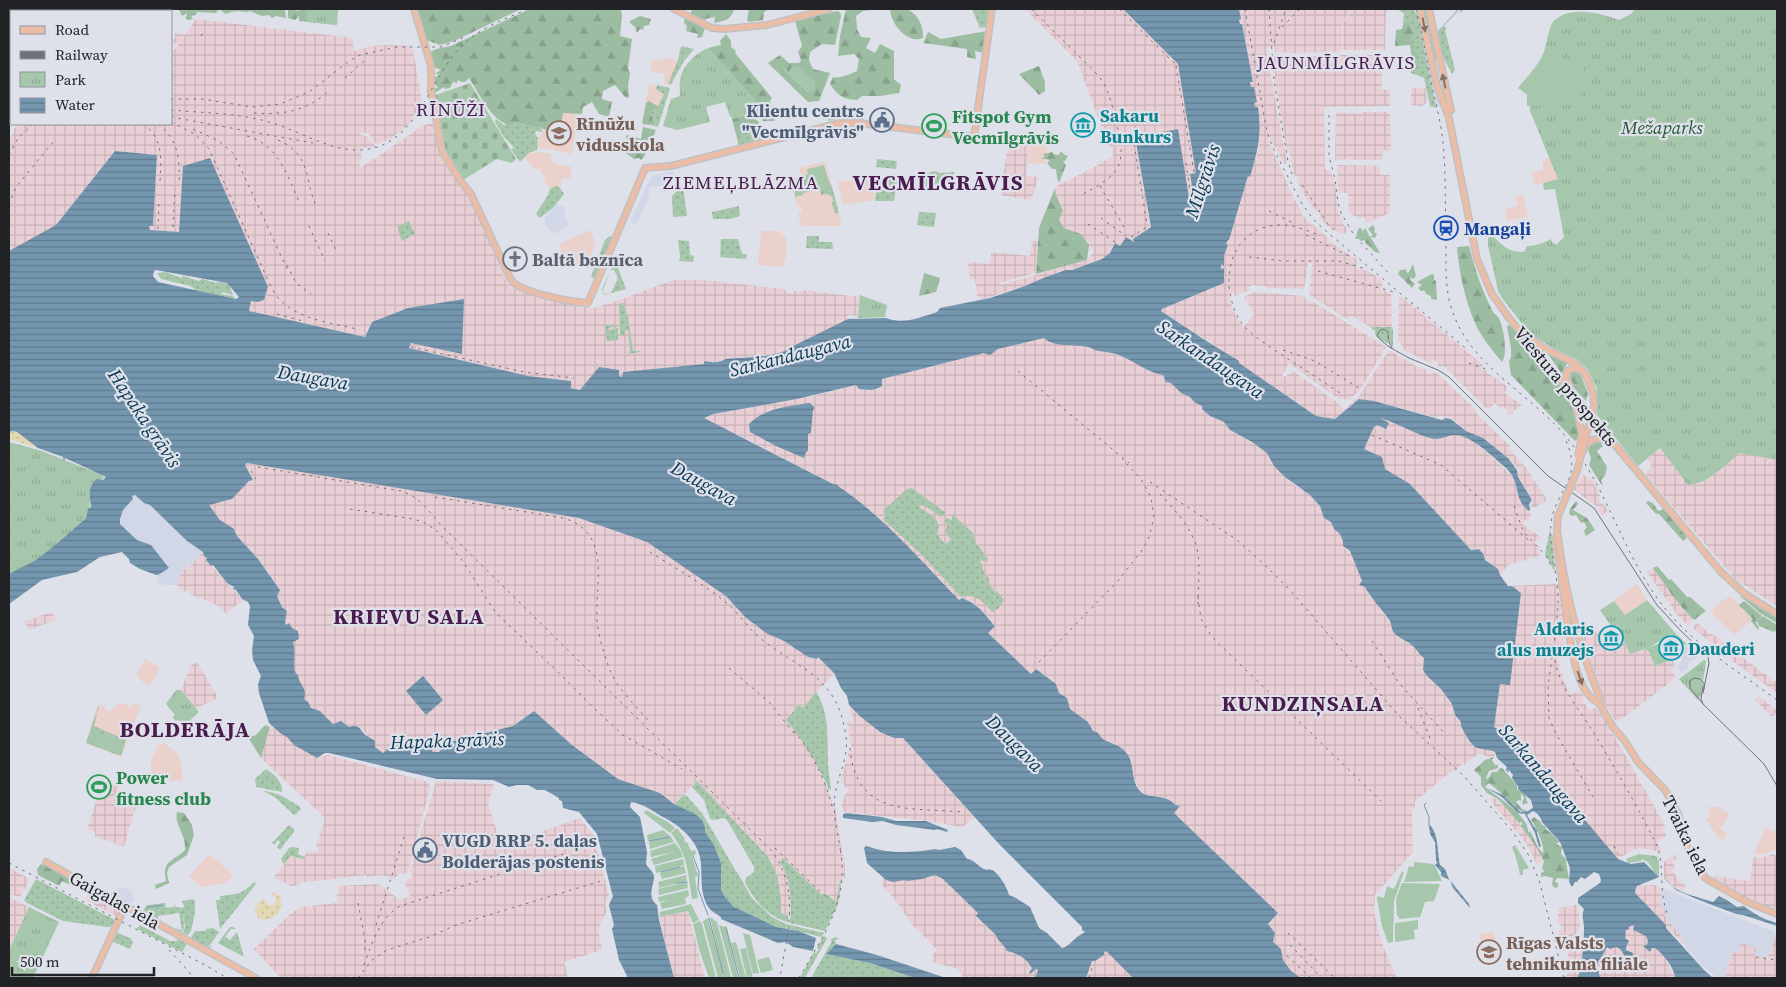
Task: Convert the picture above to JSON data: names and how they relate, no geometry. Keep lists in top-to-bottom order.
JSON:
{
  "streets": {
    "main road": ["Viestura prospekts", "Tvaika iela", "Gaigalas iela"]
  },
  "districts": [
    "JAUNMĪLGRĀVIS",
    "RĪNŪŽI",
    "ZIEMEĻBLĀZMA",
    "VECMĪLGRĀVIS",
    "KRIEVU SALA",
    "KUNDZIŅSALA",
    "BOLDERĀJA"
  ],
  "water": [
    "Mīlgrāvis",
    "Sarkandaugava",
    "Daugava",
    "Hapaka grāvis"
  ],
  "parks": ["Mežaparks"],
  "places": {
    "public building": ["Klientu centrs \"Vecmīlgrāvis\"", "VUGD RRP 5. daļas Bolderājas postenis"],
    "museum": ["Sakaru Bunkurs", "Aldaris alus muzejs", "Dauderi"],
    "sports": ["Fitspot Gym Vecmīlgrāvis", "Power fitness club"],
    "school or university": ["Rīnūžu vidusskola", "Rīgas Valsts tehnikuma filiāle"],
    "station": ["Mangaļi"],
    "church": ["Baltā baznīca"]
  },
  "legend": [
    "Road",
    "Railway",
    "Park",
    "Water"
  ],
  "scale_bar": "500 m"
}
